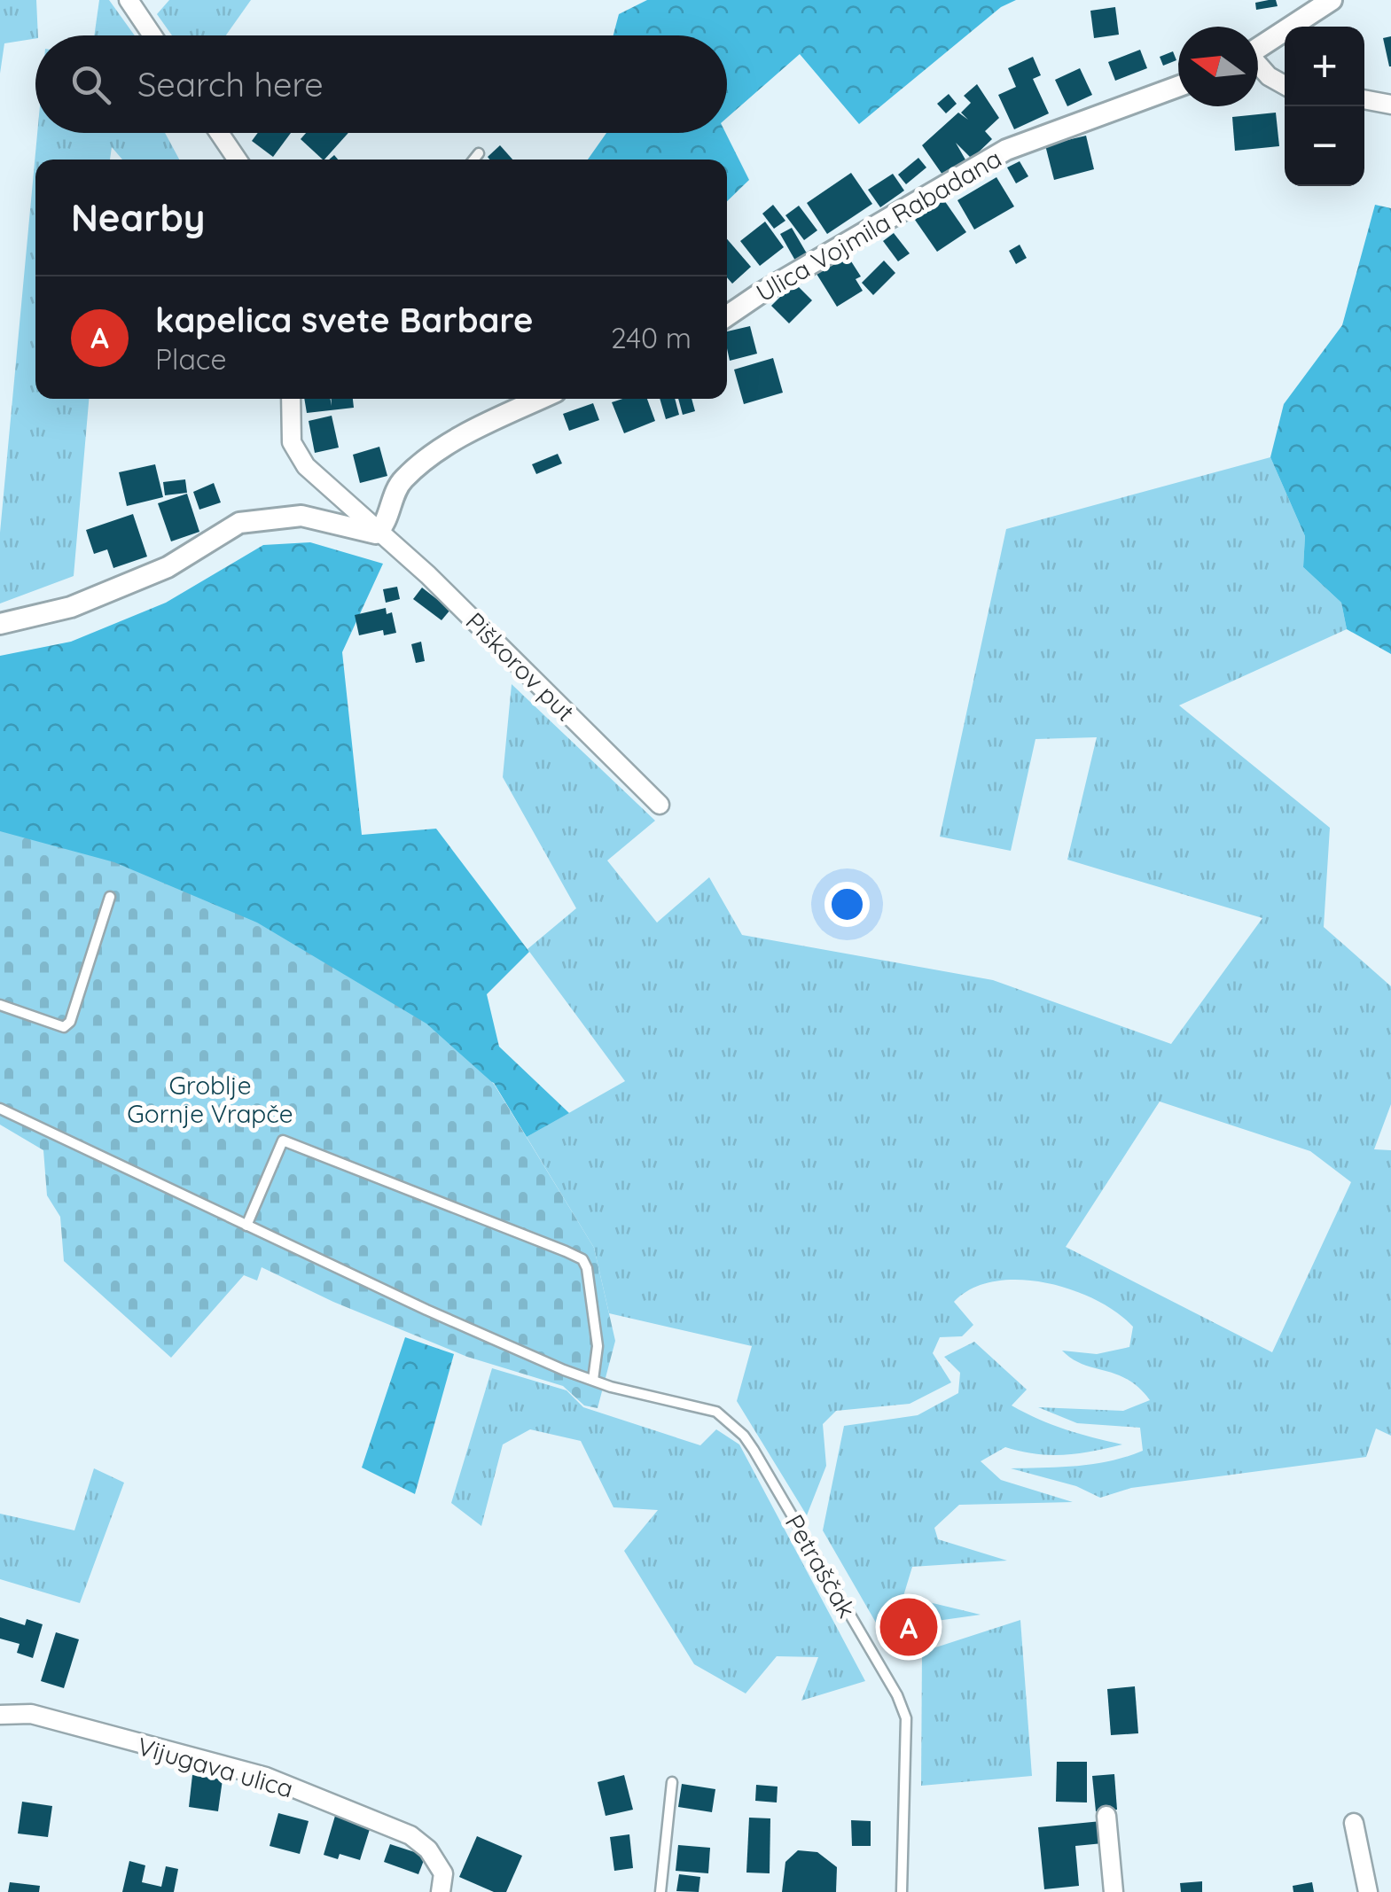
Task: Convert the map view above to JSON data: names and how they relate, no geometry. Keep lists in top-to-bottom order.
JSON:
{
  "streets": {
    "street": ["Ulica Vojmila Rabadana", "Piškorov put", "Vijugava ulica"],
    "lane": ["Petraščak"]
  },
  "parks": ["Groblje Gornje Vrapče"],
  "north": "left",
  "page": {
    "map_buttons": ["+", "−"],
    "search": "Search here",
    "heading": "Nearby",
    "list": [
      {
        "mark": "A",
        "name": "kapelica svete Barbare",
        "note": "Place",
        "value": "240 m"
      }
    ],
    "pins": "A"
  }
}
